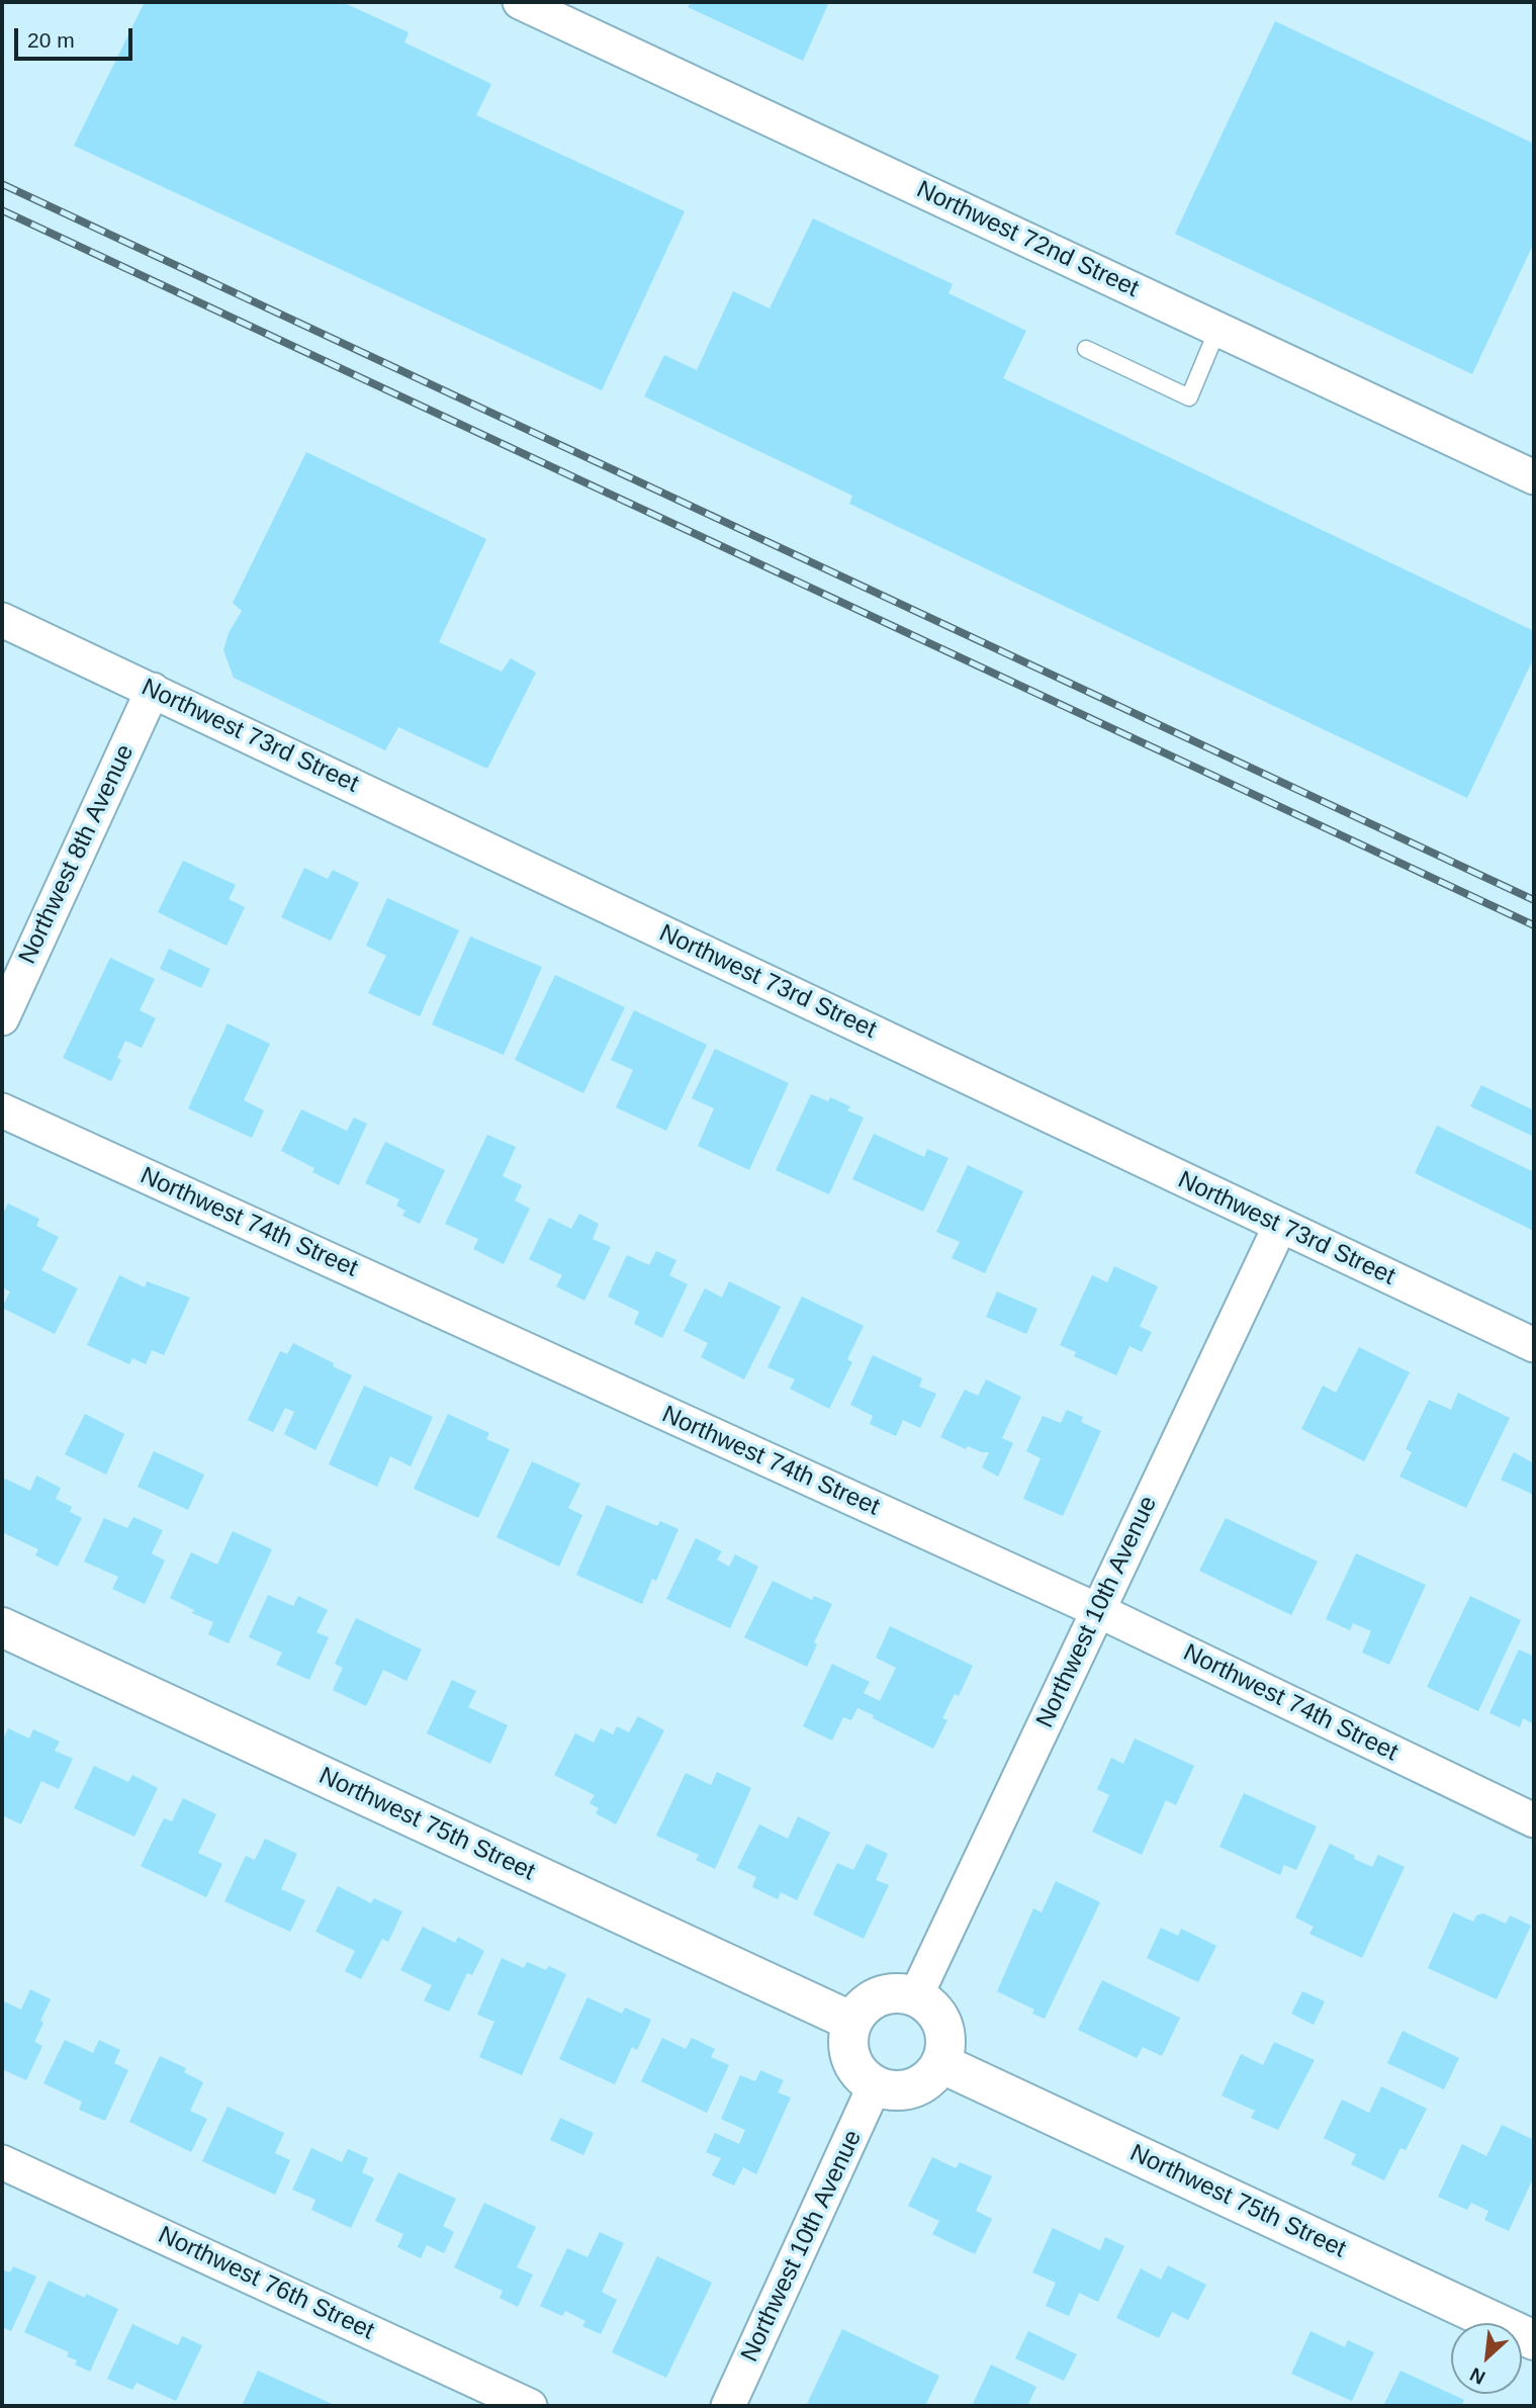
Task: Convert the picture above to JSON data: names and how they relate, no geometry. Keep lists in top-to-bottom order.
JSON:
{
  "streets": {
    "street": [
      "Northwest 72nd Street",
      "Northwest 73rd Street",
      "Northwest 8th Avenue",
      "Northwest 74th Street",
      "Northwest 10th Avenue",
      "Northwest 75th Street",
      "Northwest 76th Street"
    ]
  },
  "crossings": [
    ["Northwest 73rd Street", "Northwest 8th Avenue"],
    ["Northwest 73rd Street", "Northwest 10th Avenue"],
    ["Northwest 74th Street", "Northwest 10th Avenue"],
    ["Northwest 10th Avenue", "Northwest 75th Street"]
  ],
  "scale_bar": "20 m",
  "north": "bottom left"
}
